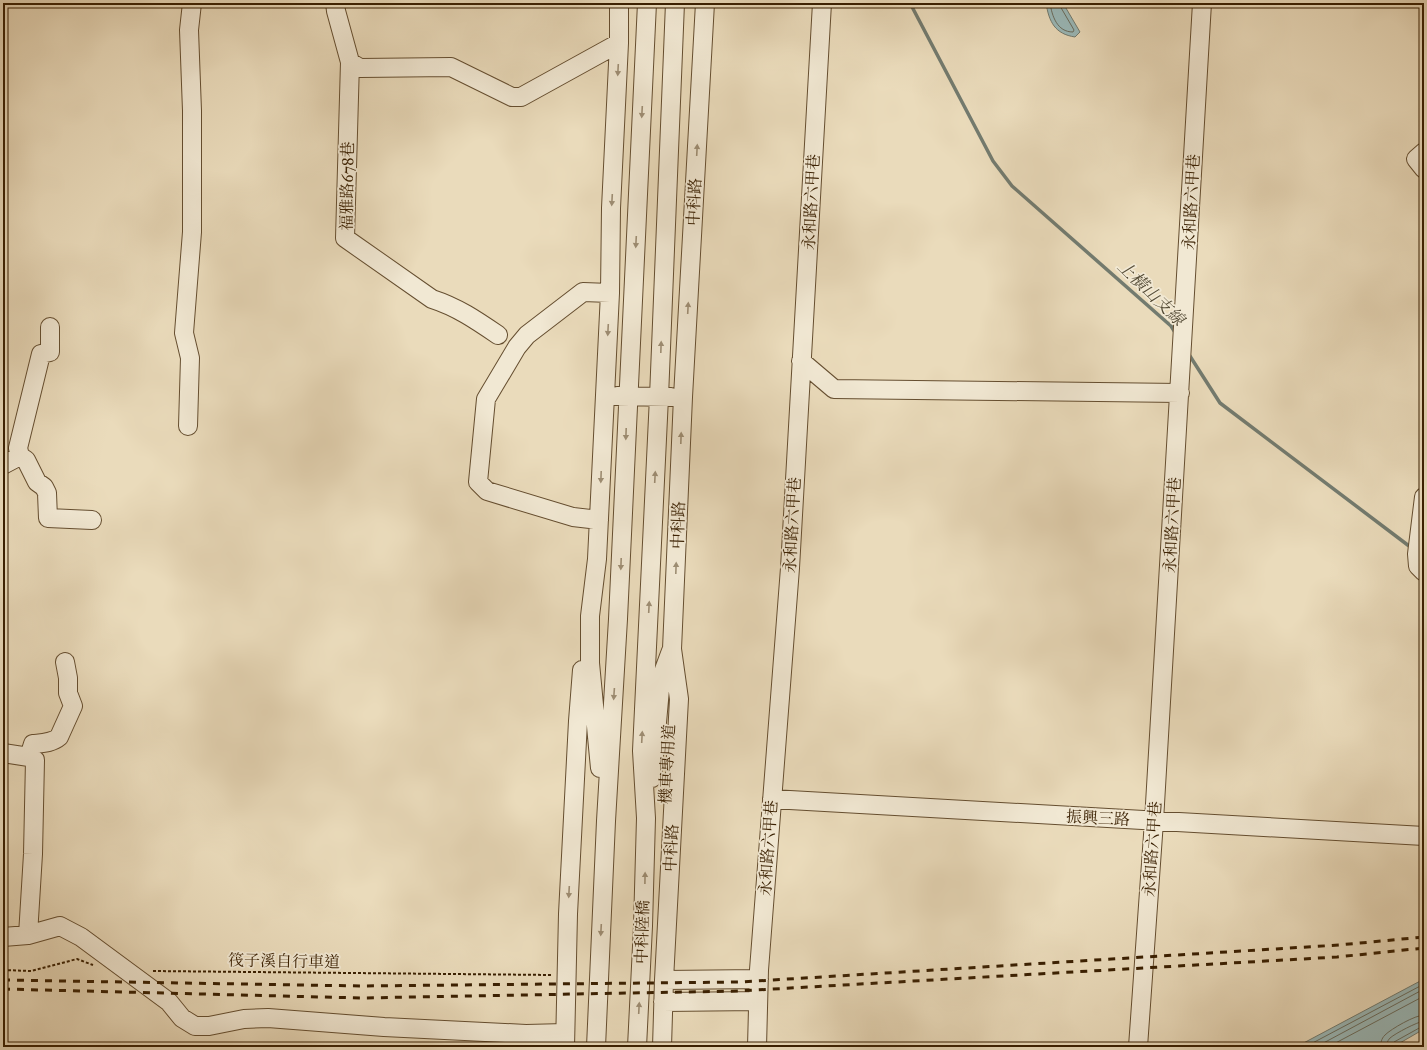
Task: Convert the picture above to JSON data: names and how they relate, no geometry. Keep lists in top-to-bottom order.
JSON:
{
  "streets": {
    "street": [
      "福雅路678巷",
      "中科路",
      "永和路六甲巷",
      "機車專用道",
      "振興三路",
      "中科陸橋"
    ],
    "path": ["筏子溪自行車道"]
  },
  "crossings": [
    ["中科路", "機車專用道"],
    ["中科路", "中科陸橋"],
    ["永和路六甲巷", "振興三路"]
  ],
  "water": ["上橫山支線"]
}
